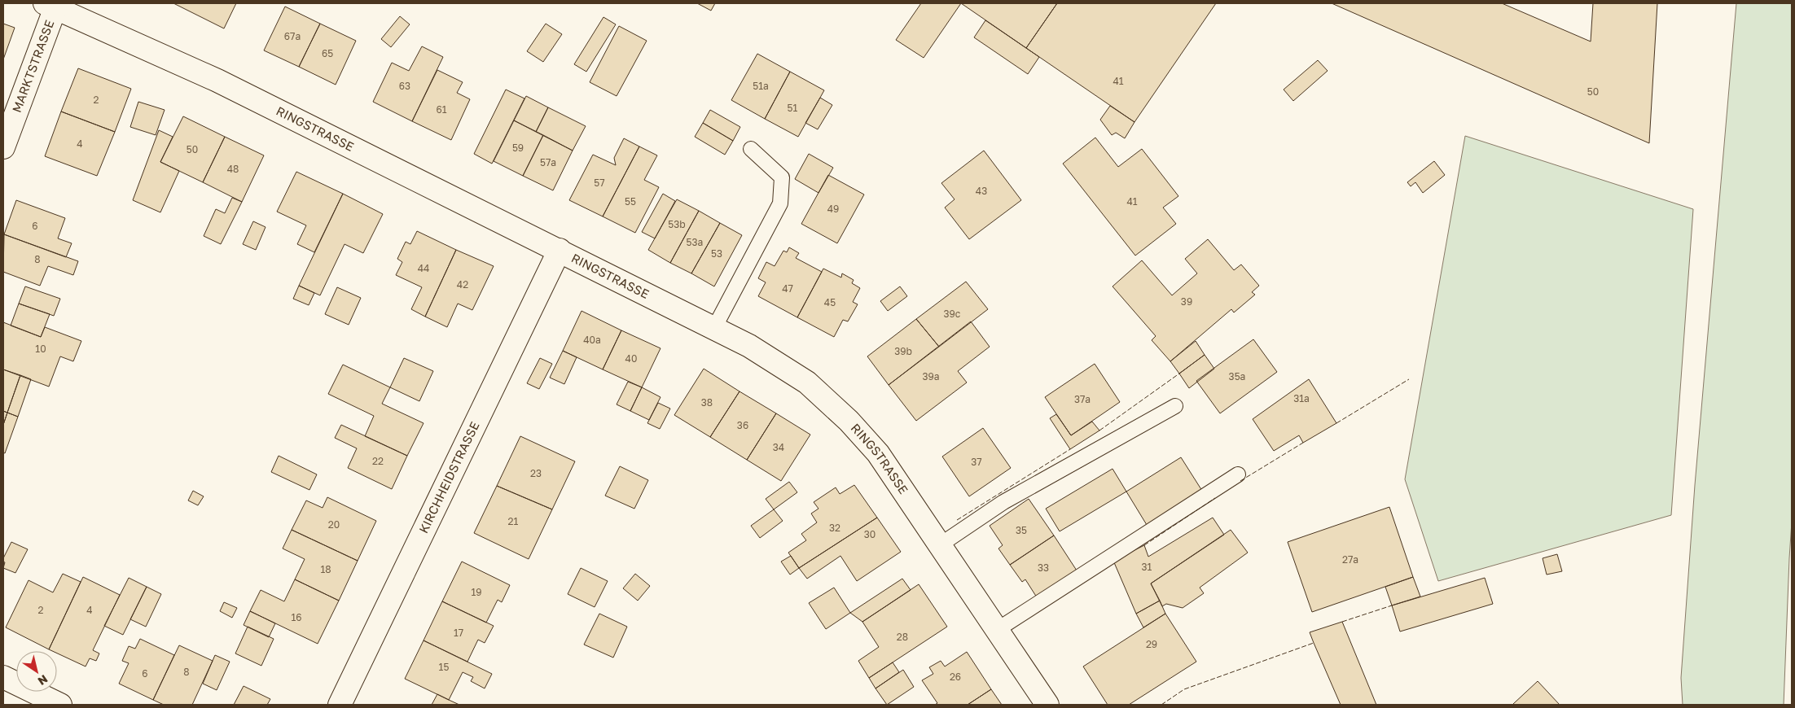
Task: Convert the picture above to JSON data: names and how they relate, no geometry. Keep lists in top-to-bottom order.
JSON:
{
  "streets": {
    "street": ["MARKTSTRASSE", "RINGSTRASSE", "KIRCHHEIDSTRASSE"]
  },
  "crossings": [
    ["MARKTSTRASSE", "RINGSTRASSE"],
    ["RINGSTRASSE", "KIRCHHEIDSTRASSE"]
  ],
  "house_numbers": [
    "67a",
    "65",
    "41",
    "63",
    "51a",
    "50",
    "2",
    "51",
    "61",
    "4",
    "59",
    "50",
    "57a",
    "48",
    "57",
    "43",
    "55",
    "41",
    "49",
    "53b",
    "6",
    "53a",
    "53",
    "8",
    "44",
    "42",
    "47",
    "39",
    "45",
    "39c",
    "40a",
    "10",
    "39b",
    "40",
    "39a",
    "35a",
    "31a",
    "37a",
    "38",
    "36",
    "34",
    "22",
    "37",
    "23",
    "21",
    "20",
    "32",
    "35",
    "30",
    "27a",
    "31",
    "33",
    "18",
    "19",
    "2",
    "4",
    "16",
    "17",
    "28",
    "29",
    "15",
    "8",
    "6",
    "26"
  ],
  "north": "bottom right"
}
